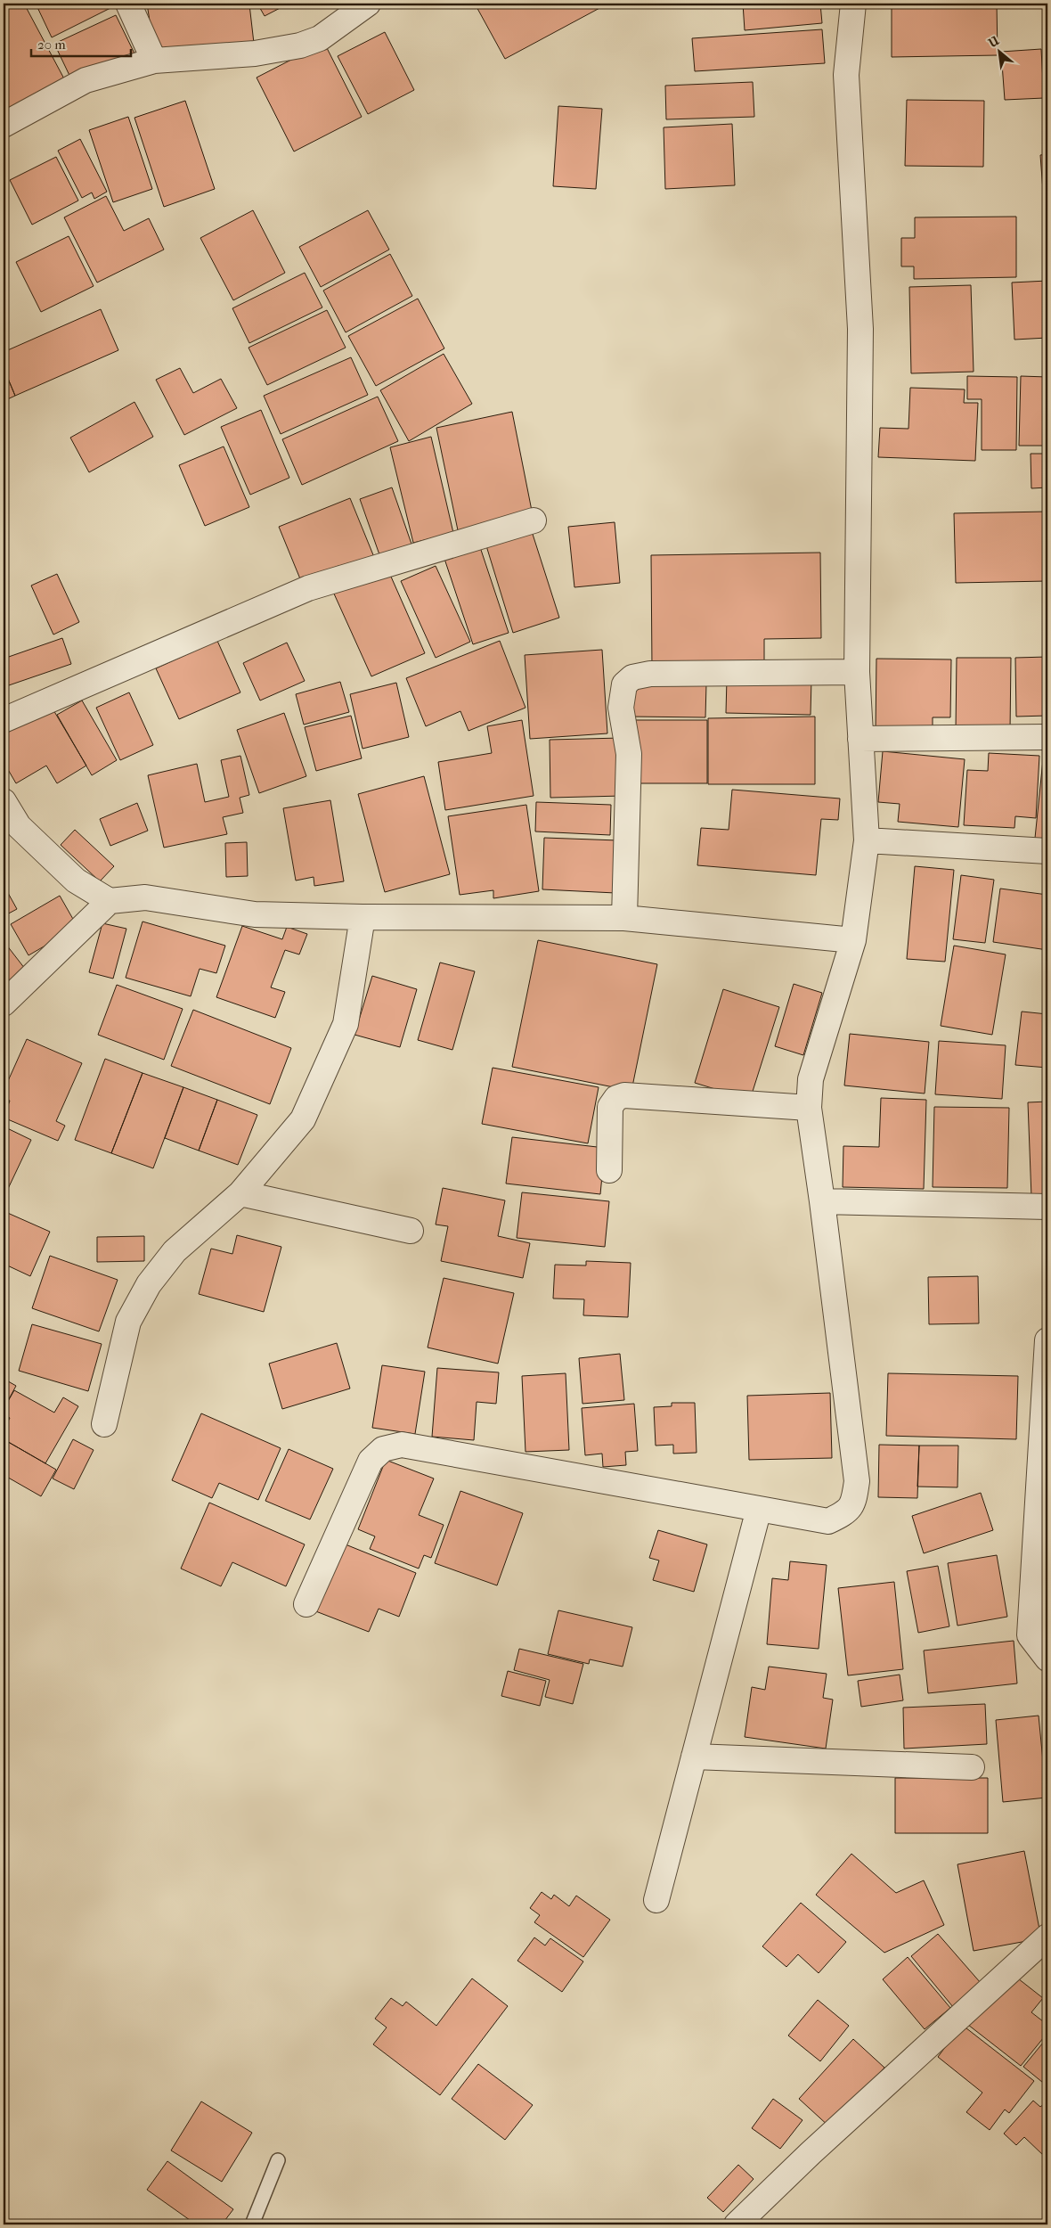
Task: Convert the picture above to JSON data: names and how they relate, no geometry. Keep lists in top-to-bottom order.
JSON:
{
  "scale_bar": "20 m",
  "north": "top left"
}
